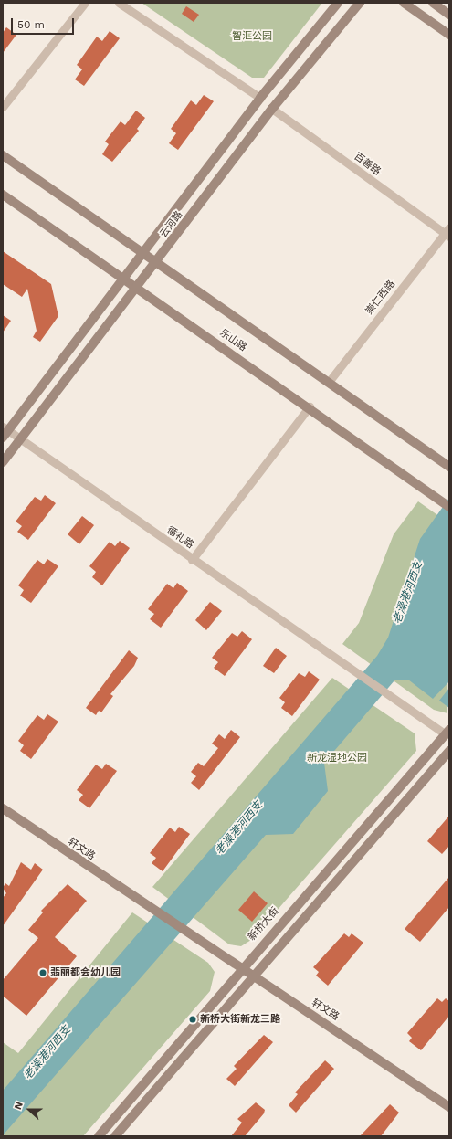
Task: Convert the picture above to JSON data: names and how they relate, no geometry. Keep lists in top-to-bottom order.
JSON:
{
  "streets": {
    "street": [
      "百善路",
      "云河路",
      "崇仁西路",
      "乐山路",
      "循礼路",
      "轩文路",
      "新桥大街"
    ]
  },
  "crossings": [
    ["百善路", "云河路"],
    ["百善路", "崇仁西路"],
    ["云河路", "乐山路"],
    ["云河路", "循礼路"],
    ["崇仁西路", "乐山路"],
    ["循礼路", "新桥大街"],
    ["轩文路", "新桥大街"]
  ],
  "water": ["老澡港河西支"],
  "parks": ["智汇公园", "新龙湿地公园"],
  "places": ["翡丽都会幼儿园", "新桥大街新龙三路"],
  "scale_bar": "50 m",
  "north": "left"
}
